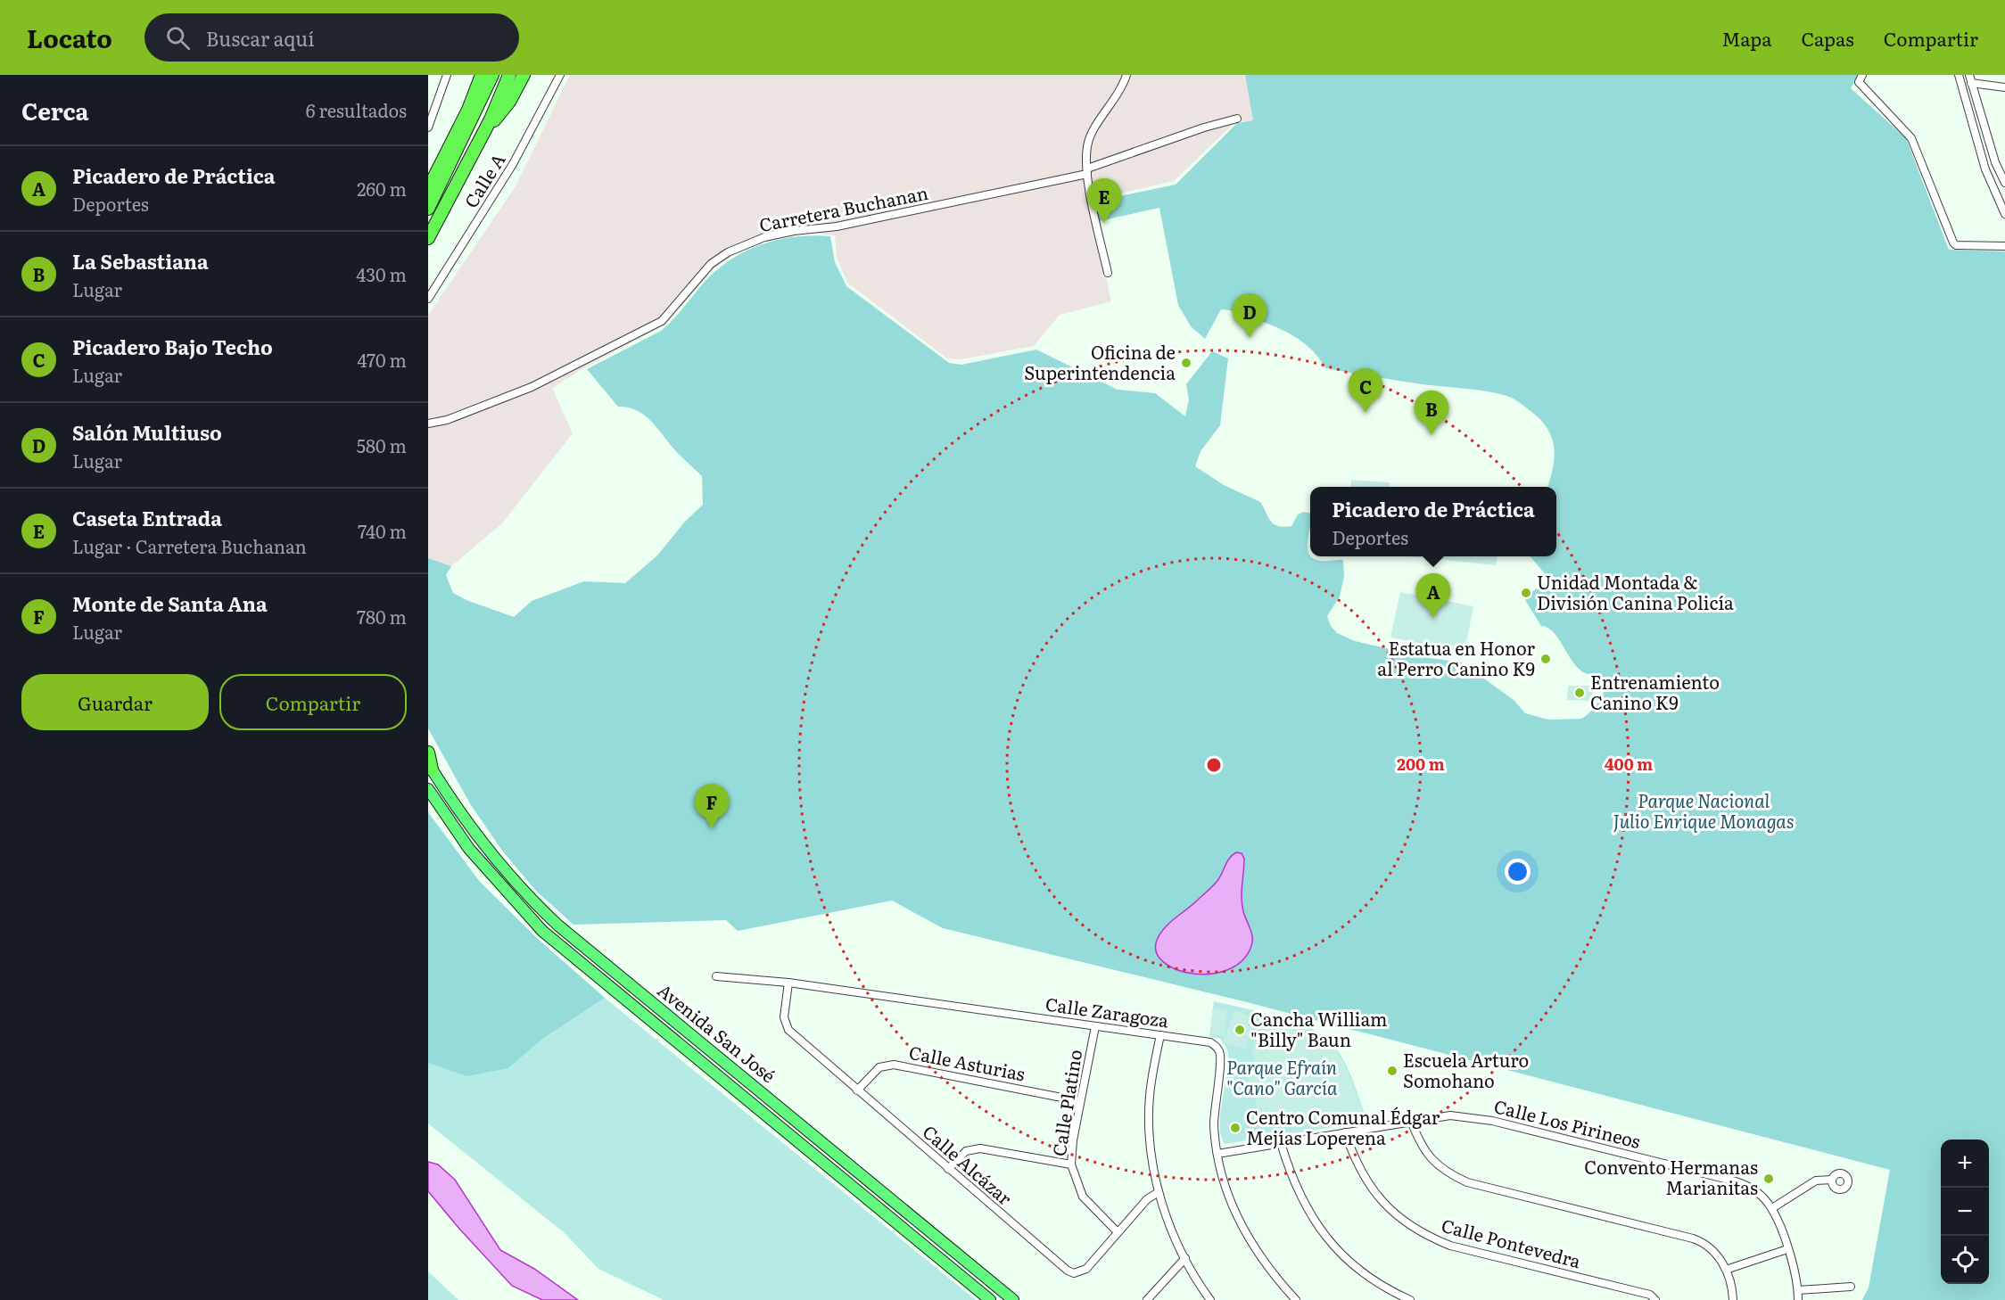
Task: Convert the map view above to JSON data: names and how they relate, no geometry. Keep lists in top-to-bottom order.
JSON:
{
  "streets": {
    "main road": ["Avenida San José"],
    "street": [
      "Calle A",
      "Carretera Buchanan",
      "Calle Zaragoza",
      "Calle Asturias",
      "Calle Platino",
      "Calle Los Pirineos",
      "Calle Alcázar",
      "Calle Pontevedra"
    ]
  },
  "crossings": [
    ["Calle Zaragoza", "Calle Platino"],
    ["Calle Zaragoza", "Calle Los Pirineos"],
    ["Calle Zaragoza", "Calle Alcázar"],
    ["Calle Asturias", "Calle Platino"],
    ["Calle Asturias", "Calle Alcázar"],
    ["Calle Platino", "Calle Alcázar"],
    ["Calle Los Pirineos", "Calle Pontevedra"]
  ],
  "parks": ["Parque Nacional Julio Enrique Monagas", "Parque Efraín \"Cano\" García"],
  "places": [
    "Oficina de Superintendencia",
    "Unidad Montada & División Canina Policía",
    "Estatua en Honor al Perro Canino K9",
    "Entrenamiento Canino K9",
    "Cancha William \"Billy\" Baun",
    "Escuela Arturo Somohano",
    "Centro Comunal Édgar Mejías Loperena",
    "Convento Hermanas Marianitas"
  ],
  "page": {
    "header": "Locato",
    "search": "Buscar aquí",
    "nav": ["Mapa", "Capas", "Compartir"],
    "heading": ["Cerca", "6 resultados"],
    "list": [
      {
        "mark": "A",
        "name": "Picadero de Práctica",
        "note": "Deportes",
        "value": "260 m"
      },
      {
        "mark": "B",
        "name": "La Sebastiana",
        "note": "Lugar",
        "value": "430 m"
      },
      {
        "mark": "C",
        "name": "Picadero Bajo Techo",
        "note": "Lugar",
        "value": "470 m"
      },
      {
        "mark": "D",
        "name": "Salón Multiuso",
        "note": "Lugar",
        "value": "580 m"
      },
      {
        "mark": "E",
        "name": "Caseta Entrada",
        "note": "Lugar · Carretera Buchanan",
        "value": "740 m"
      },
      {
        "mark": "F",
        "name": "Monte de Santa Ana",
        "note": "Lugar",
        "value": "780 m"
      }
    ],
    "pins": [
      "E",
      "D",
      "C",
      "B",
      "A",
      "F"
    ],
    "popup": ["Picadero de Práctica", "Deportes"],
    "buttons": ["Guardar", "Compartir"],
    "map_buttons": ["+", "−"]
  },
  "rings": ["200 m", "400 m"]
}
